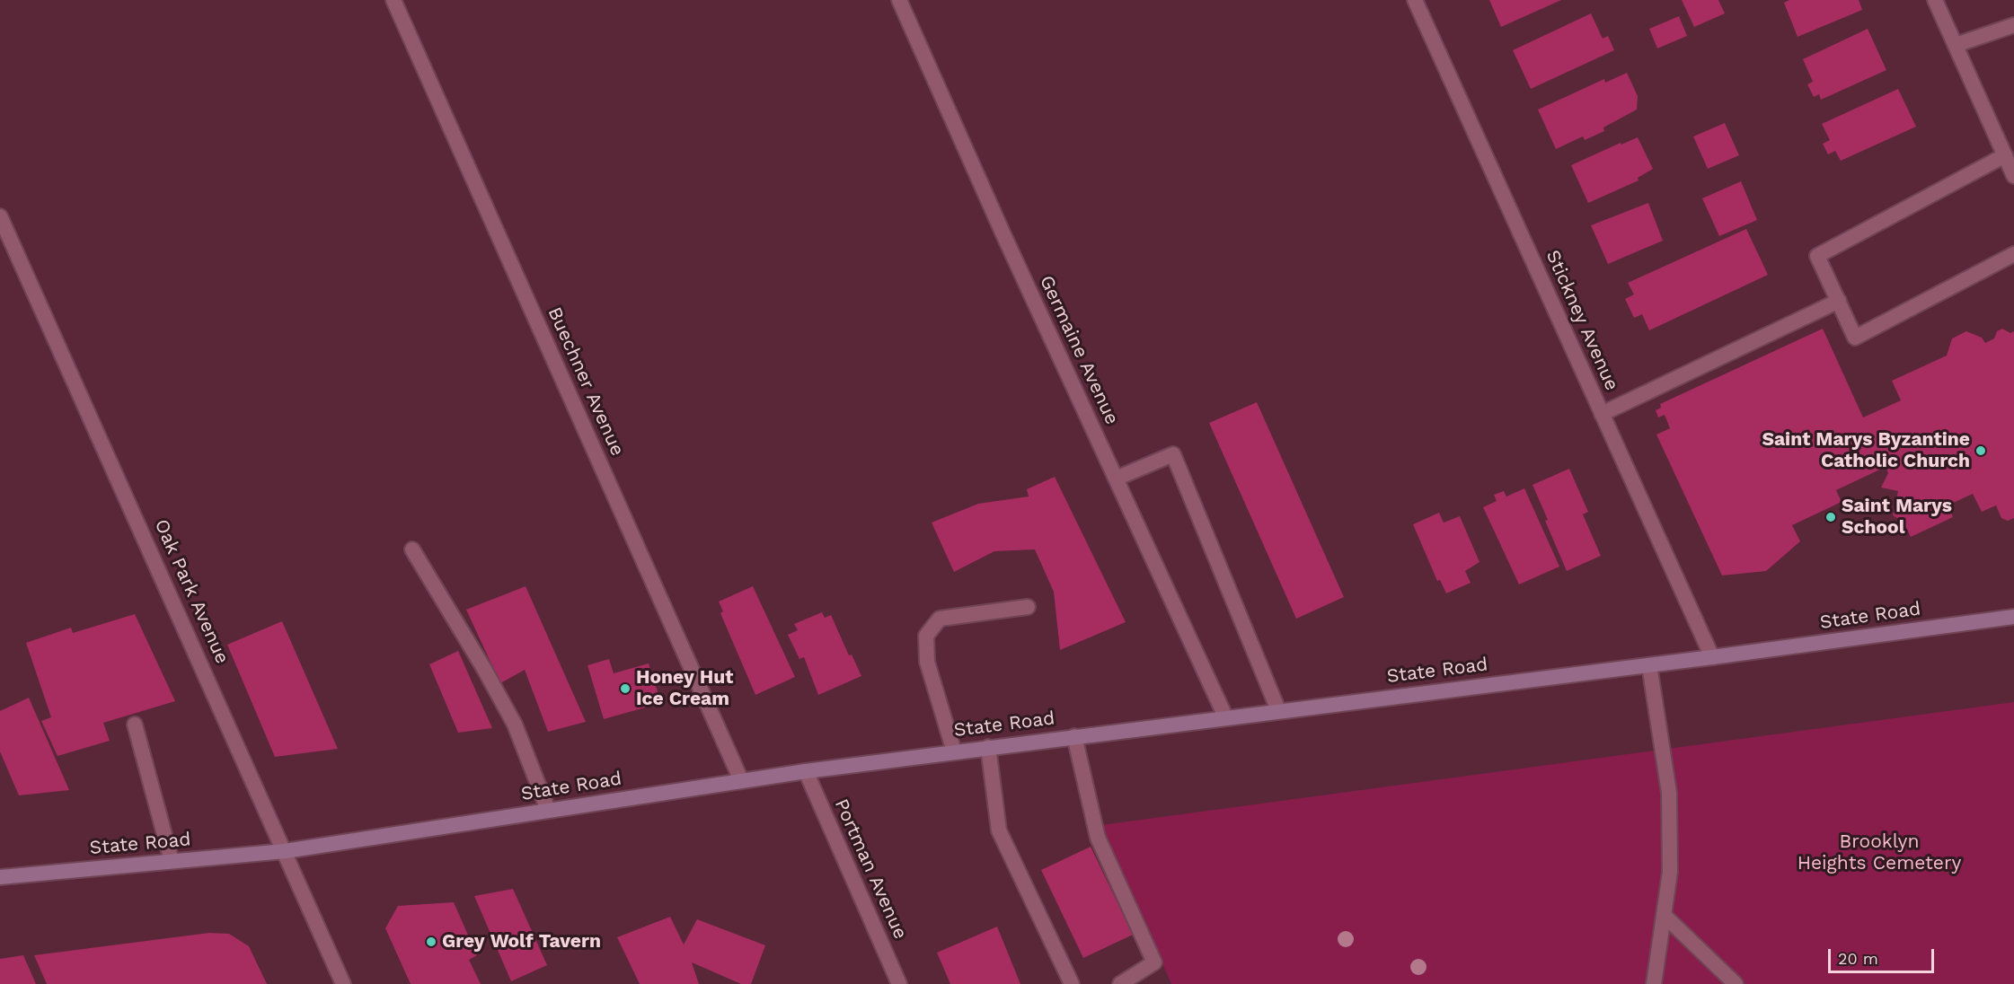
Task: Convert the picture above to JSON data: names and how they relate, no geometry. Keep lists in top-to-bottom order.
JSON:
{
  "streets": {
    "main road": ["State Road"],
    "street": [
      "Stickney Avenue",
      "Germaine Avenue",
      "Buechner Avenue",
      "Oak Park Avenue",
      "Portman Avenue"
    ]
  },
  "crossings": [
    ["Stickney Avenue", "State Road"],
    ["Germaine Avenue", "State Road"],
    ["Buechner Avenue", "State Road"],
    ["Oak Park Avenue", "State Road"],
    ["State Road", "Portman Avenue"]
  ],
  "parks": ["Brooklyn Heights Cemetery"],
  "places": [
    "Saint Marys Byzantine Catholic Church",
    "Saint Marys School",
    "Honey Hut Ice Cream",
    "Grey Wolf Tavern"
  ],
  "scale_bar": "20 m"
}
